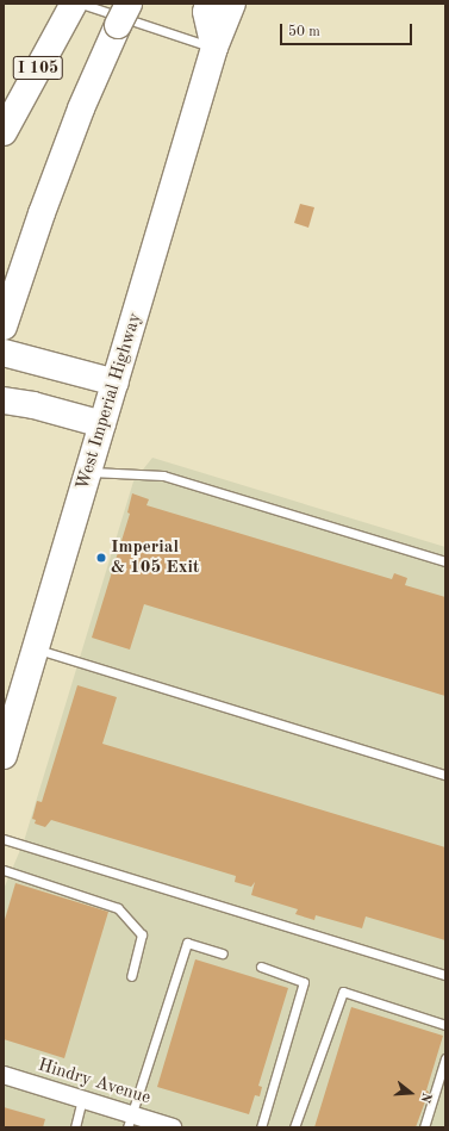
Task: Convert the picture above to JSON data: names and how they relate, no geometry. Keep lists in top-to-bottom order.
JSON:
{
  "streets": {
    "main road": ["I 105", "West Imperial Highway"],
    "street": ["Hindry Avenue"]
  },
  "places": ["Imperial & 105 Exit"],
  "scale_bar": "50 m",
  "north": "right"
}
